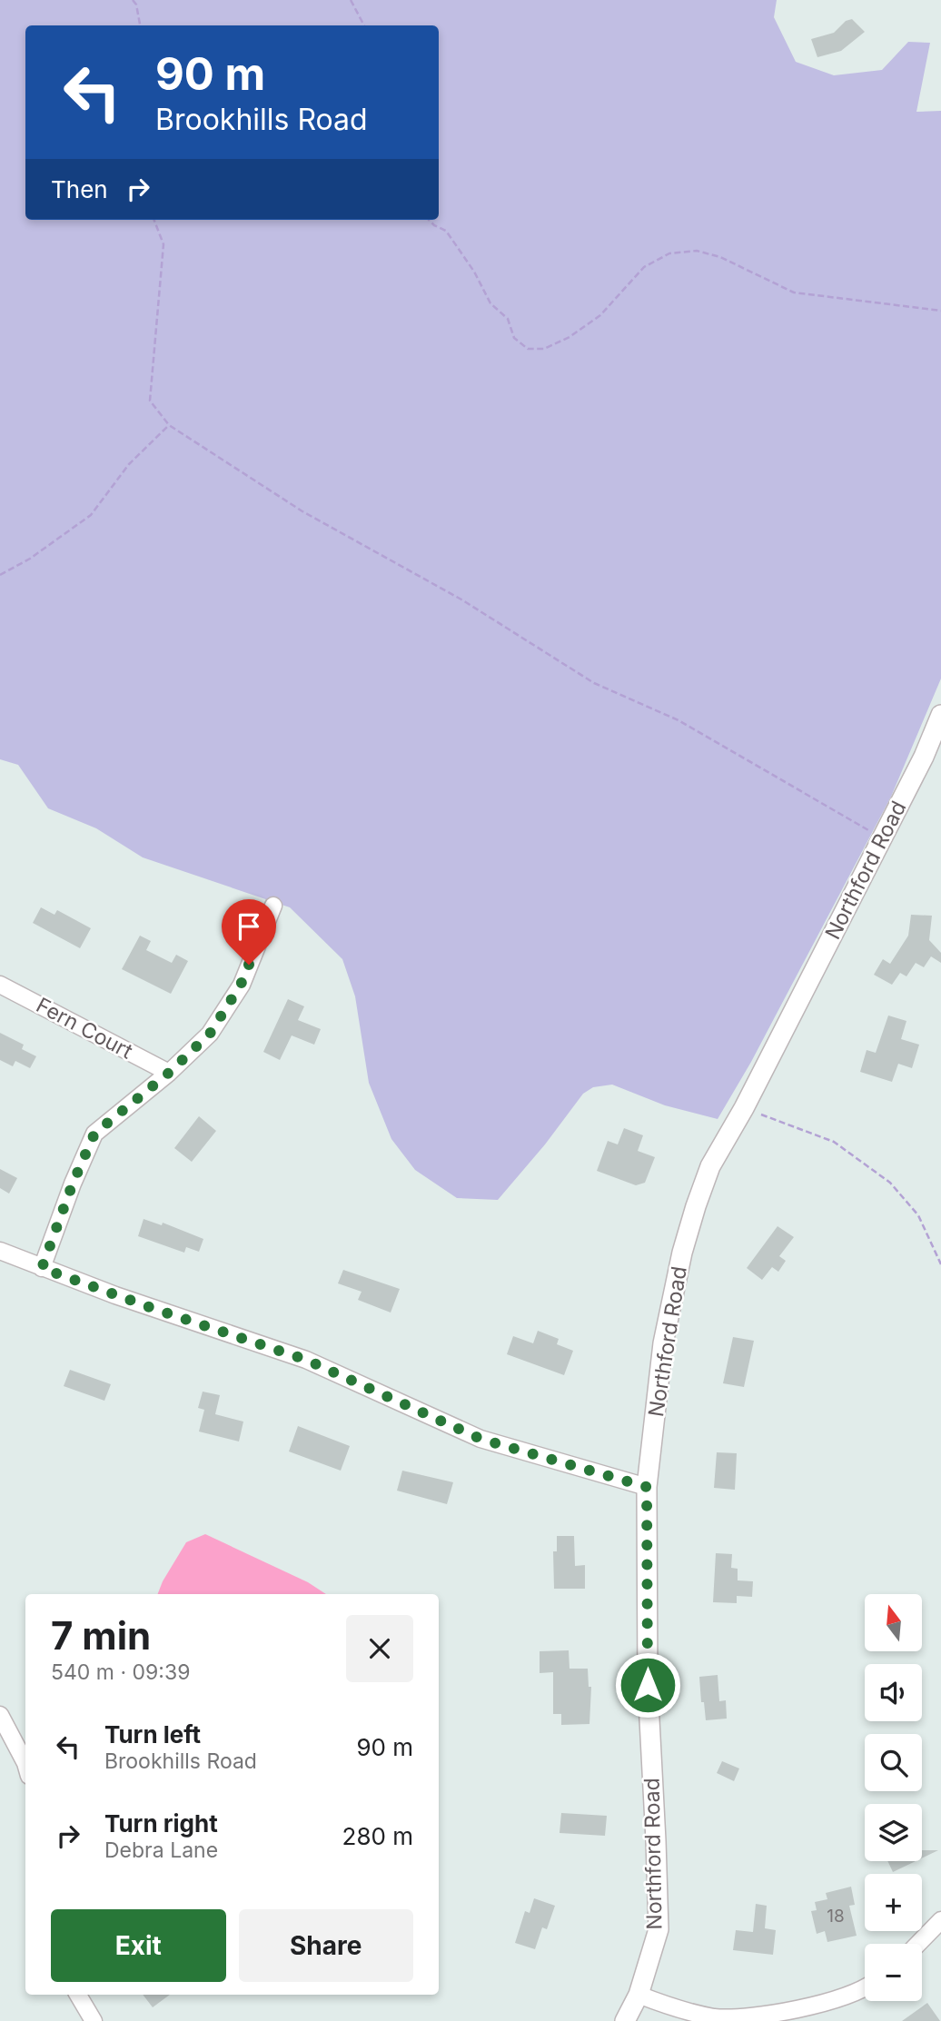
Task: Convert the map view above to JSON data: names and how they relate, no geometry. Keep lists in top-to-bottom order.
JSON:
{
  "streets": {
    "street": ["Northford Road", "Fern Court"]
  },
  "house_numbers": ["18"],
  "north": "top",
  "page": {
    "turn": ["90 m", "Brookhills Road"],
    "then": "Then",
    "map_buttons": ["+", "−"],
    "heading": ["7 min", "540 m · 09:39"],
    "list": [
      {
        "name": "Turn left",
        "note": "Brookhills Road",
        "value": "90 m"
      },
      {
        "name": "Turn right",
        "note": "Debra Lane",
        "value": "280 m"
      }
    ],
    "buttons": ["Exit", "Share"]
  }
}
